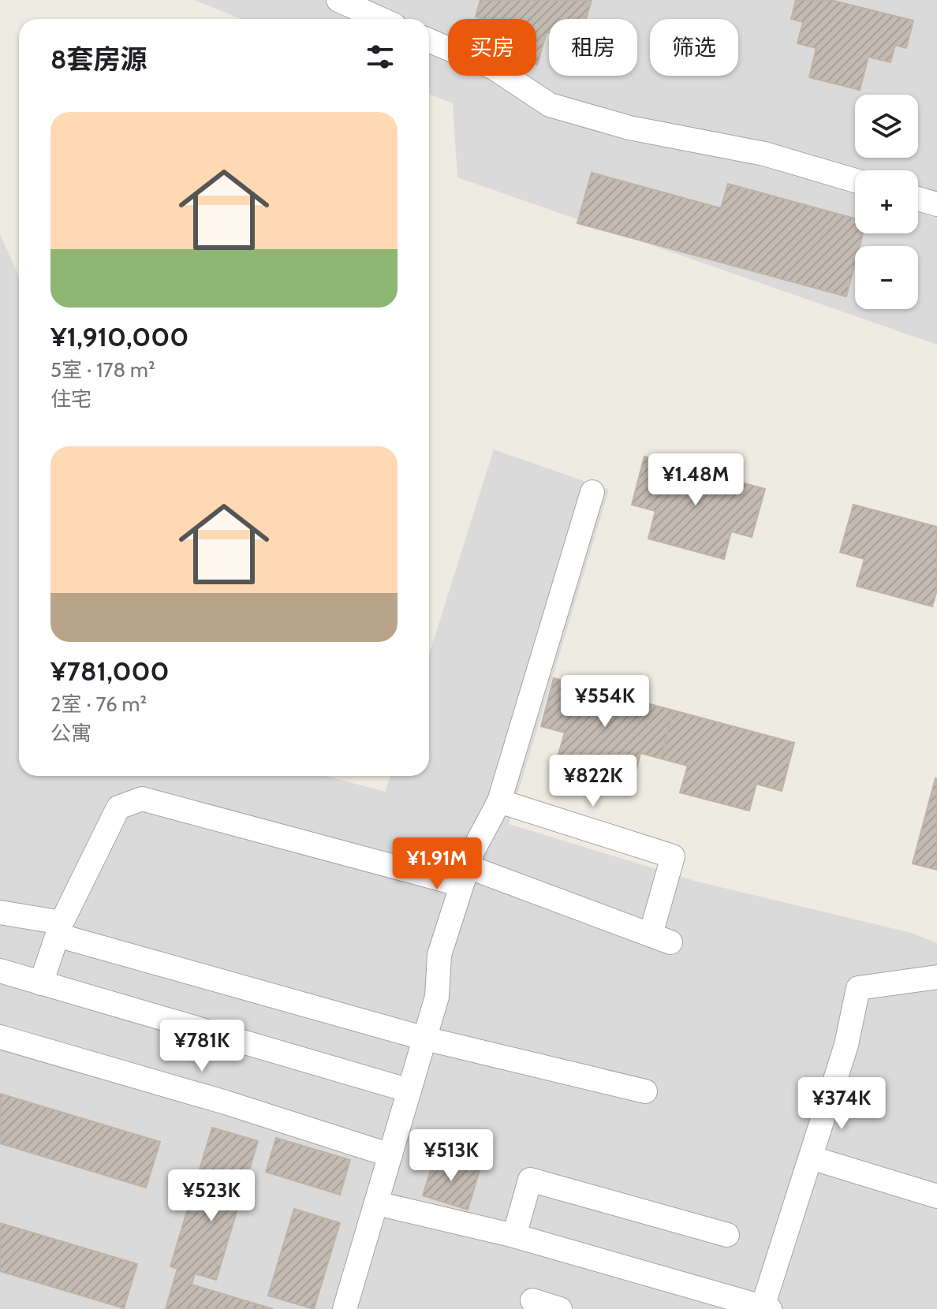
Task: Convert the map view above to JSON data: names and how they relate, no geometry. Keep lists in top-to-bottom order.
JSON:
{
  "page": {
    "chip": ["买房", "租房", "筛选"],
    "heading": "8套房源",
    "map_buttons": ["+", "−"],
    "list": [
      {
        "name": "¥1,910,000",
        "note": "5室 · 178 m² · 住宅"
      },
      {
        "name": "¥781,000",
        "note": "2室 · 76 m² · 公寓"
      }
    ],
    "price": [
      "¥1.48M",
      "¥554K",
      "¥822K",
      "¥1.91M",
      "¥781K",
      "¥374K",
      "¥513K",
      "¥523K"
    ]
  }
}
